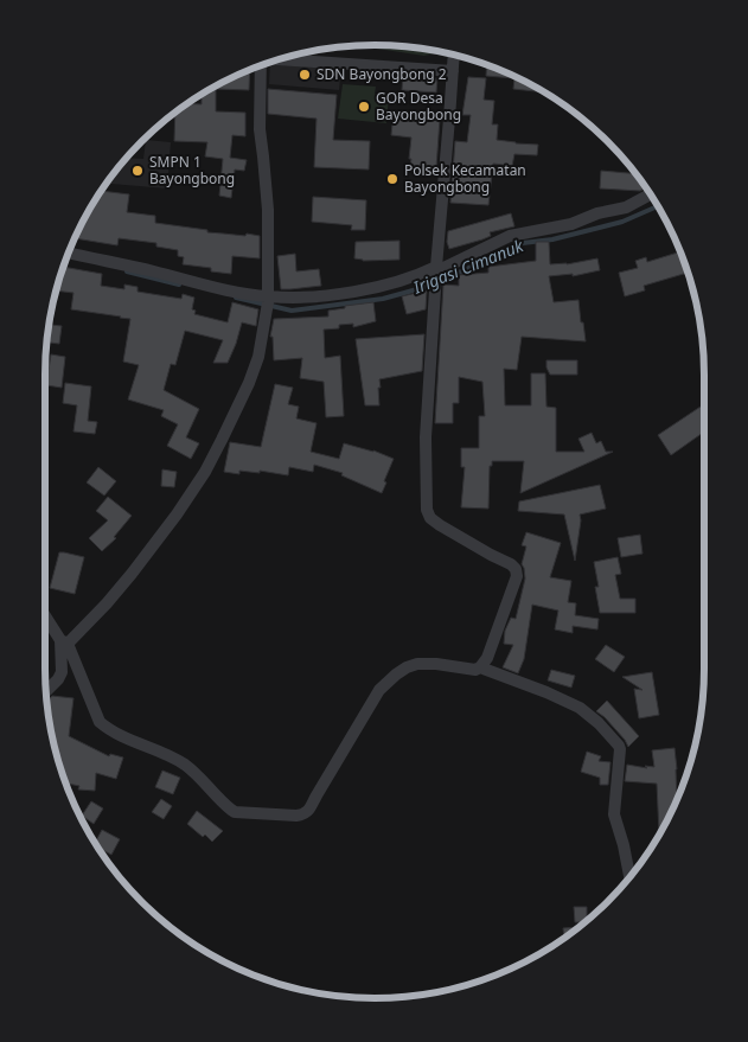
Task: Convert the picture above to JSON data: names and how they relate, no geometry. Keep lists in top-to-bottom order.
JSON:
{
  "water": ["Irigasi Cimanuk"],
  "places": [
    "SDN Bayongbong 2",
    "GOR Desa Bayongbong",
    "SMPN 1 Bayongbong",
    "Polsek Kecamatan Bayongbong"
  ]
}
